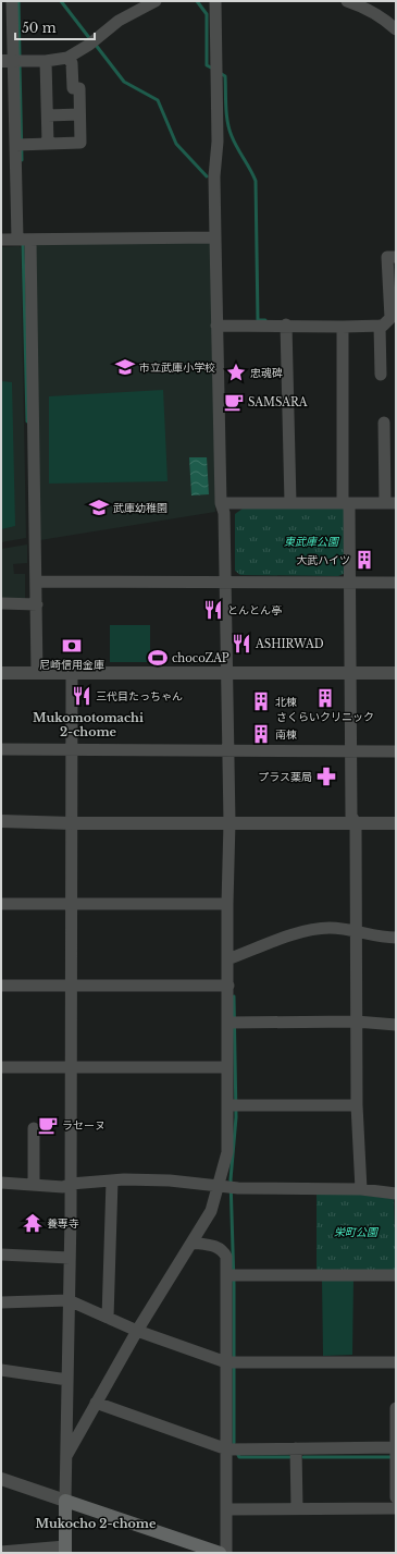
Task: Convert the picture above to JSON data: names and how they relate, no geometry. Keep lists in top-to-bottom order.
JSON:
{
  "districts": ["Mukomotomachi 2-chome", "Mukocho 2-chome"],
  "parks": ["東武庫公園", "栄町公園"],
  "places": {
    "school or university": ["市立武庫小学校", "武庫幼稚園"],
    "place": ["忠魂碑"],
    "cafe": ["SAMSARA", "ラセーヌ"],
    "building": [
      "大武ハイツ",
      "さくらいクリニック",
      "北棟",
      "南棟"
    ],
    "restaurant": ["とんとん亭", "ASHIRWAD", "三代目たっちゃん"],
    "bank": ["尼崎信用金庫"],
    "sports": ["chocoZAP"],
    "pharmacy": ["プラス薬局"],
    "temple": ["養専寺"]
  },
  "scale_bar": "50 m"
}
